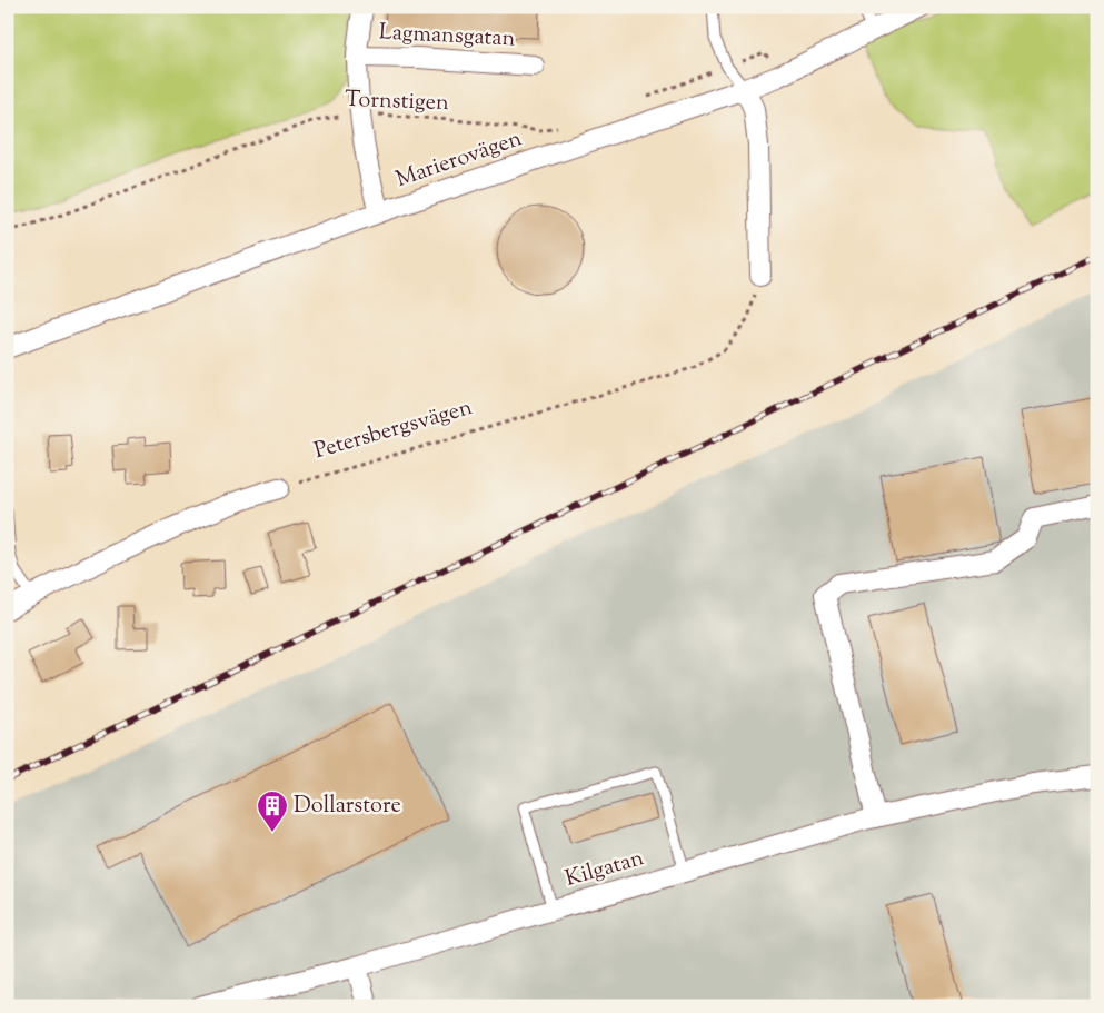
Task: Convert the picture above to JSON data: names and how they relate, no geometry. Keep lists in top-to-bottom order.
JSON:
{
  "streets": {
    "street": ["Lagmansgatan", "Marierovägen", "Kilgatan"],
    "path": ["Tornstigen", "Petersbergsvägen"]
  },
  "crossings": [
    ["Lagmansgatan", "Tornstigen"],
    ["Lagmansgatan", "Marierovägen"]
  ],
  "places": {
    "building": ["Dollarstore"]
  }
}
